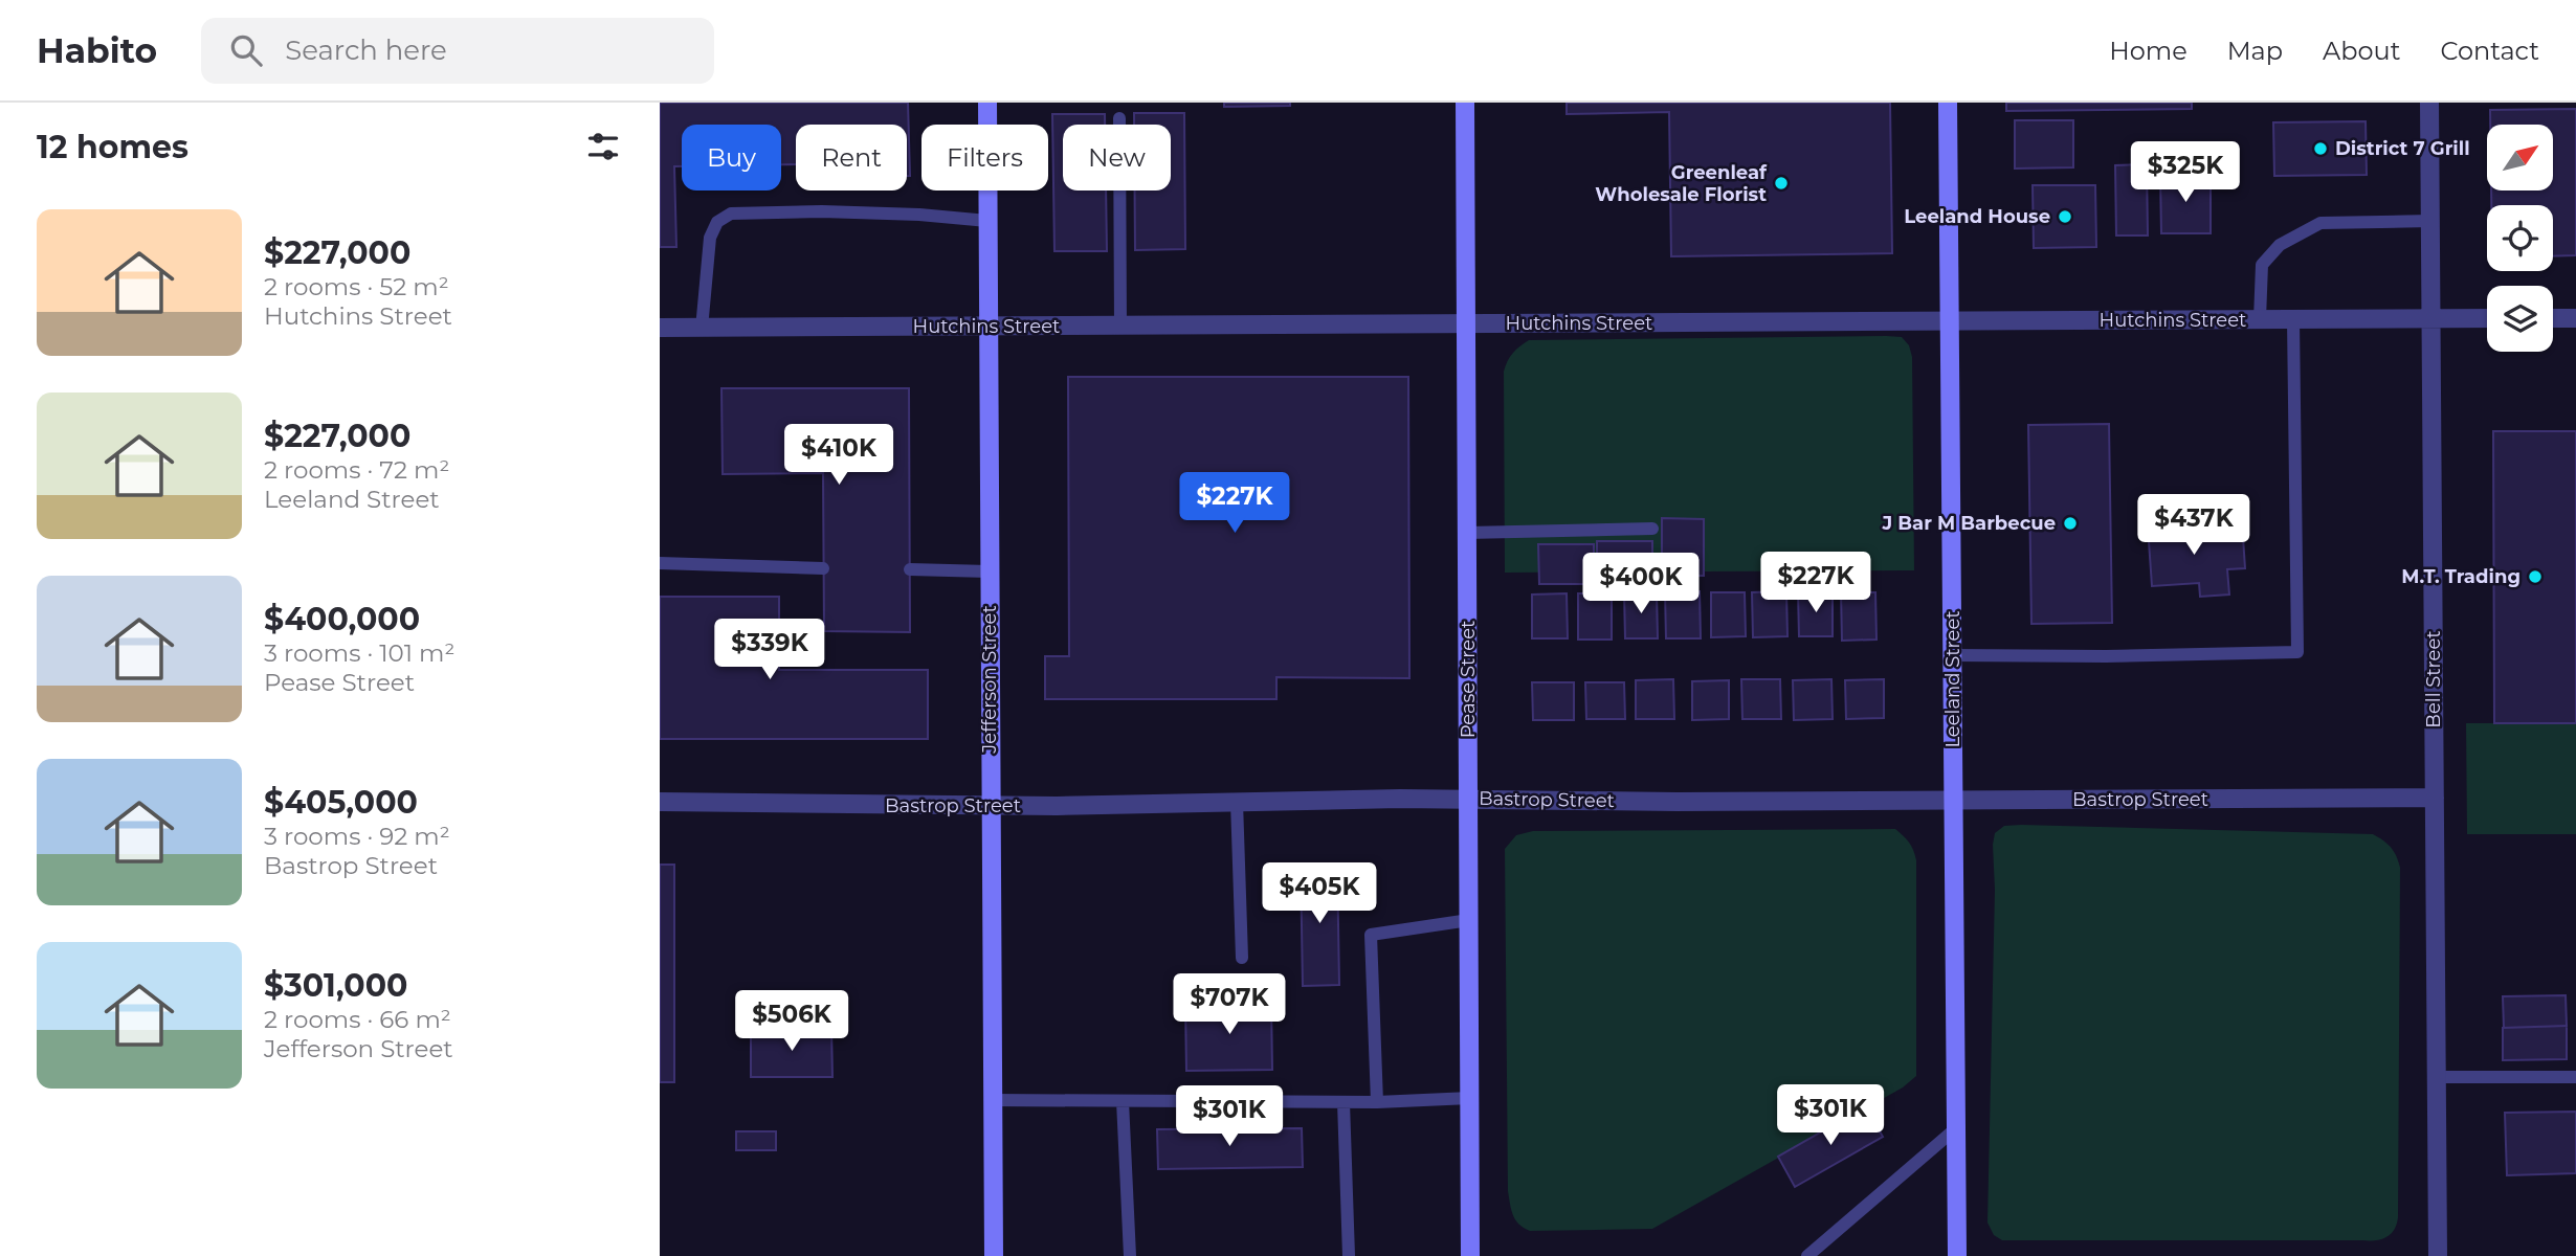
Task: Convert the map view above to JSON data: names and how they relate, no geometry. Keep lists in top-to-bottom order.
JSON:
{
  "streets": {
    "street": [
      "Hutchins Street",
      "Jefferson Street",
      "Pease Street",
      "Leeland Street",
      "Bell Street",
      "Bastrop Street"
    ]
  },
  "crossings": [
    ["Hutchins Street", "Jefferson Street"],
    ["Hutchins Street", "Pease Street"],
    ["Hutchins Street", "Leeland Street"],
    ["Hutchins Street", "Bell Street"],
    ["Jefferson Street", "Bastrop Street"],
    ["Pease Street", "Bastrop Street"],
    ["Leeland Street", "Bastrop Street"],
    ["Bell Street", "Bastrop Street"]
  ],
  "places": [
    "District 7 Grill",
    "Greenleaf Wholesale Florist",
    "Leeland House",
    "J Bar M Barbecue",
    "M.T. Trading"
  ],
  "north": "top right",
  "page": {
    "header": "Habito",
    "search": "Search here",
    "nav": [
      "Home",
      "Map",
      "About",
      "Contact"
    ],
    "heading": "12 homes",
    "chip": [
      "Buy",
      "Rent",
      "Filters",
      "New"
    ],
    "price": [
      "$325K",
      "$410K",
      "$227K",
      "$437K",
      "$227K",
      "$400K",
      "$339K",
      "$405K",
      "$707K",
      "$506K",
      "$301K",
      "$301K"
    ],
    "list": [
      {
        "name": "$227,000",
        "note": "2 rooms · 52 m² · Hutchins Street"
      },
      {
        "name": "$227,000",
        "note": "2 rooms · 72 m² · Leeland Street"
      },
      {
        "name": "$400,000",
        "note": "3 rooms · 101 m² · Pease Street"
      },
      {
        "name": "$405,000",
        "note": "3 rooms · 92 m² · Bastrop Street"
      },
      {
        "name": "$301,000",
        "note": "2 rooms · 66 m² · Jefferson Street"
      }
    ]
  }
}
